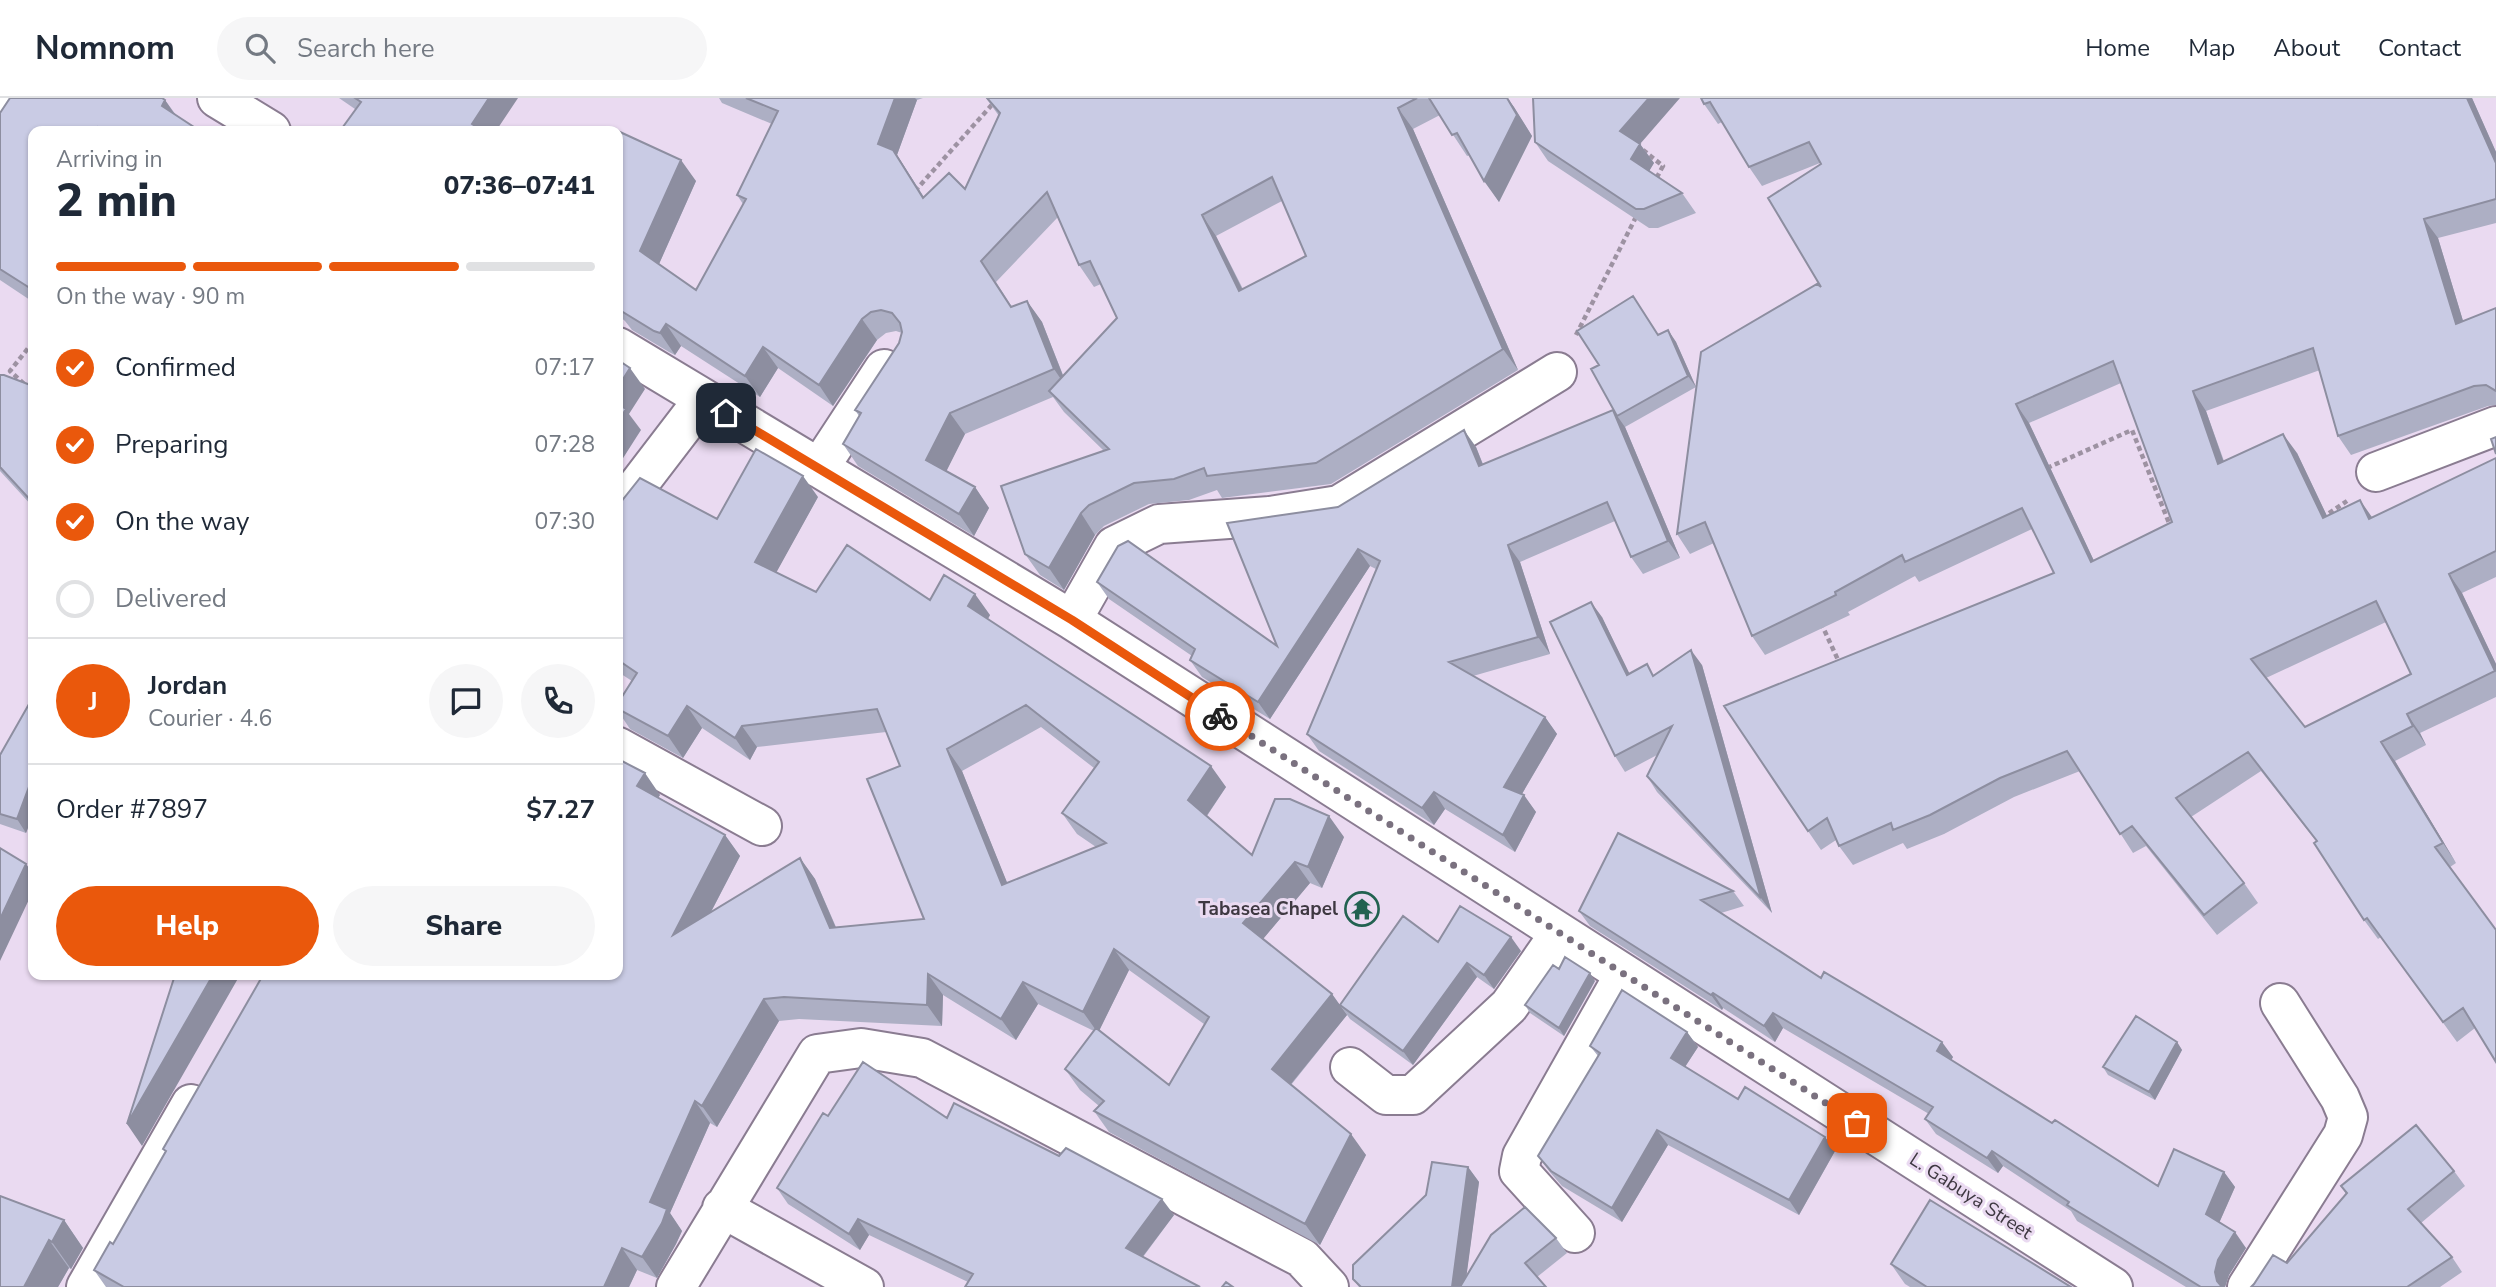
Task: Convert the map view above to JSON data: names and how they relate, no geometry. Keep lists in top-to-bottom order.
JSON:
{
  "streets": {
    "street": ["L. Gabuya Street"]
  },
  "places": {
    "temple": ["Tabasea Chapel"]
  },
  "page": {
    "header": "Nomnom",
    "search": "Search here",
    "nav": [
      "Home",
      "Map",
      "About",
      "Contact"
    ],
    "heading": ["2 min", "Arriving in", "07:36–07:41"],
    "panel": [
      "Jordan",
      "Courier · 4.6",
      "Order #7897",
      "$7.27"
    ],
    "bar": "On the way · 90 m",
    "list": [
      ["Confirmed", "07:17"],
      ["Preparing", "07:28"],
      ["On the way", "07:30"],
      "Delivered"
    ],
    "round": "J",
    "buttons": ["Help", "Share"]
  }
}
